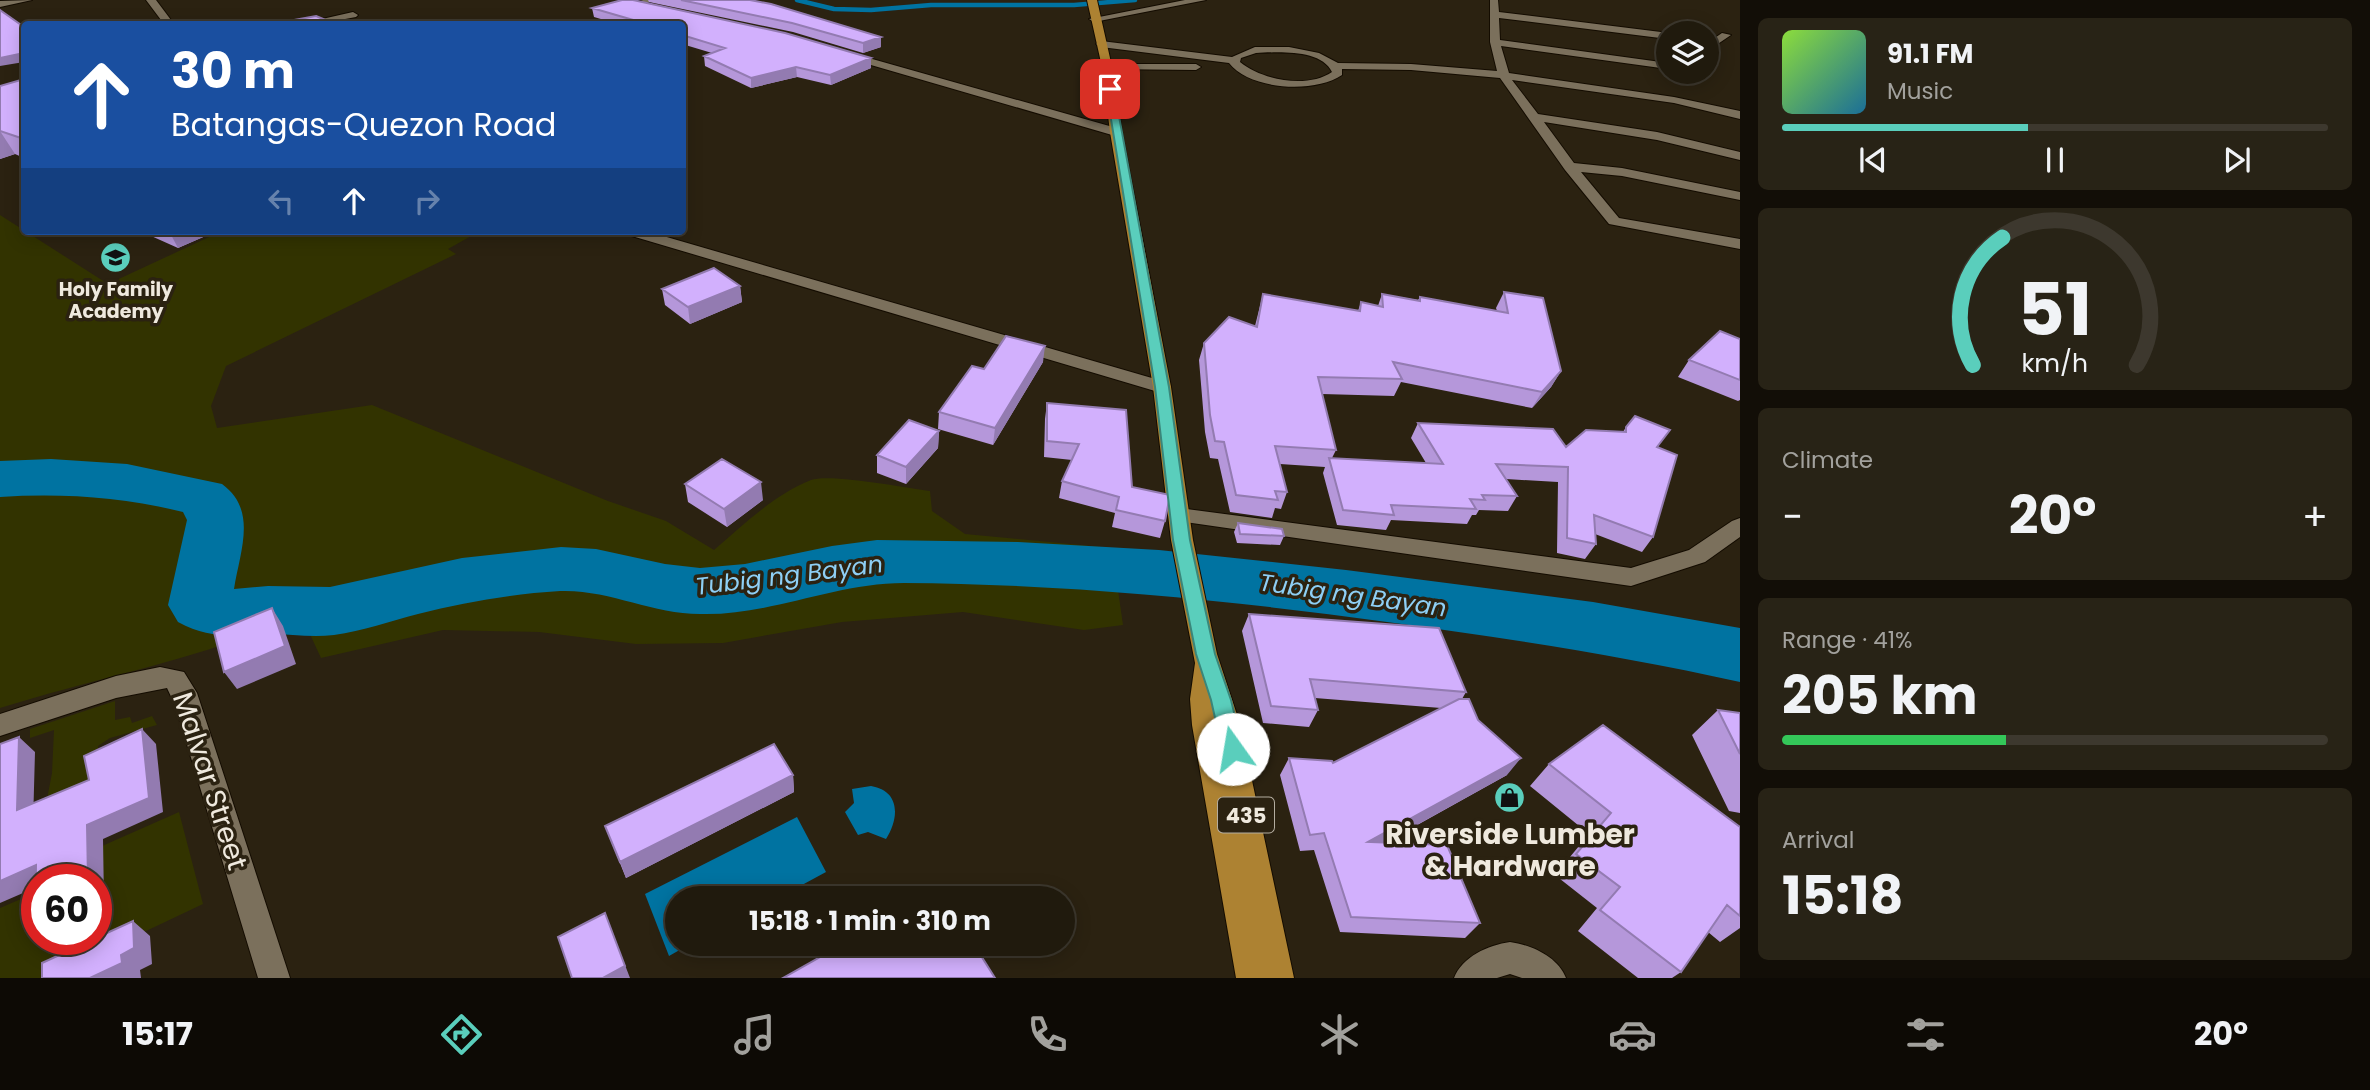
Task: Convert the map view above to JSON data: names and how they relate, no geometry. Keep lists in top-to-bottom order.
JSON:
{
  "streets": {
    "main road": ["435"],
    "street": ["Malvar Street"]
  },
  "water": ["Tubig ng Bayan"],
  "places": {
    "school or university": ["Holy Family Academy"],
    "shop": ["Riverside Lumber & Hardware"]
  },
  "page": {
    "turn": ["30 m", "Batangas-Quezon Road"],
    "song": ["91.1 FM", "Music"],
    "tile": [
      "Climate",
      ["Range · 41%", "205 km"],
      ["Arrival", "15:18"]
    ],
    "heat": ["−", "20°", "+"],
    "limit": "60",
    "trip": "15:18 · 1 min · 310 m",
    "tabs": ["15:17", "20°"],
    "gauge": ["51", "km/h"]
  }
}
